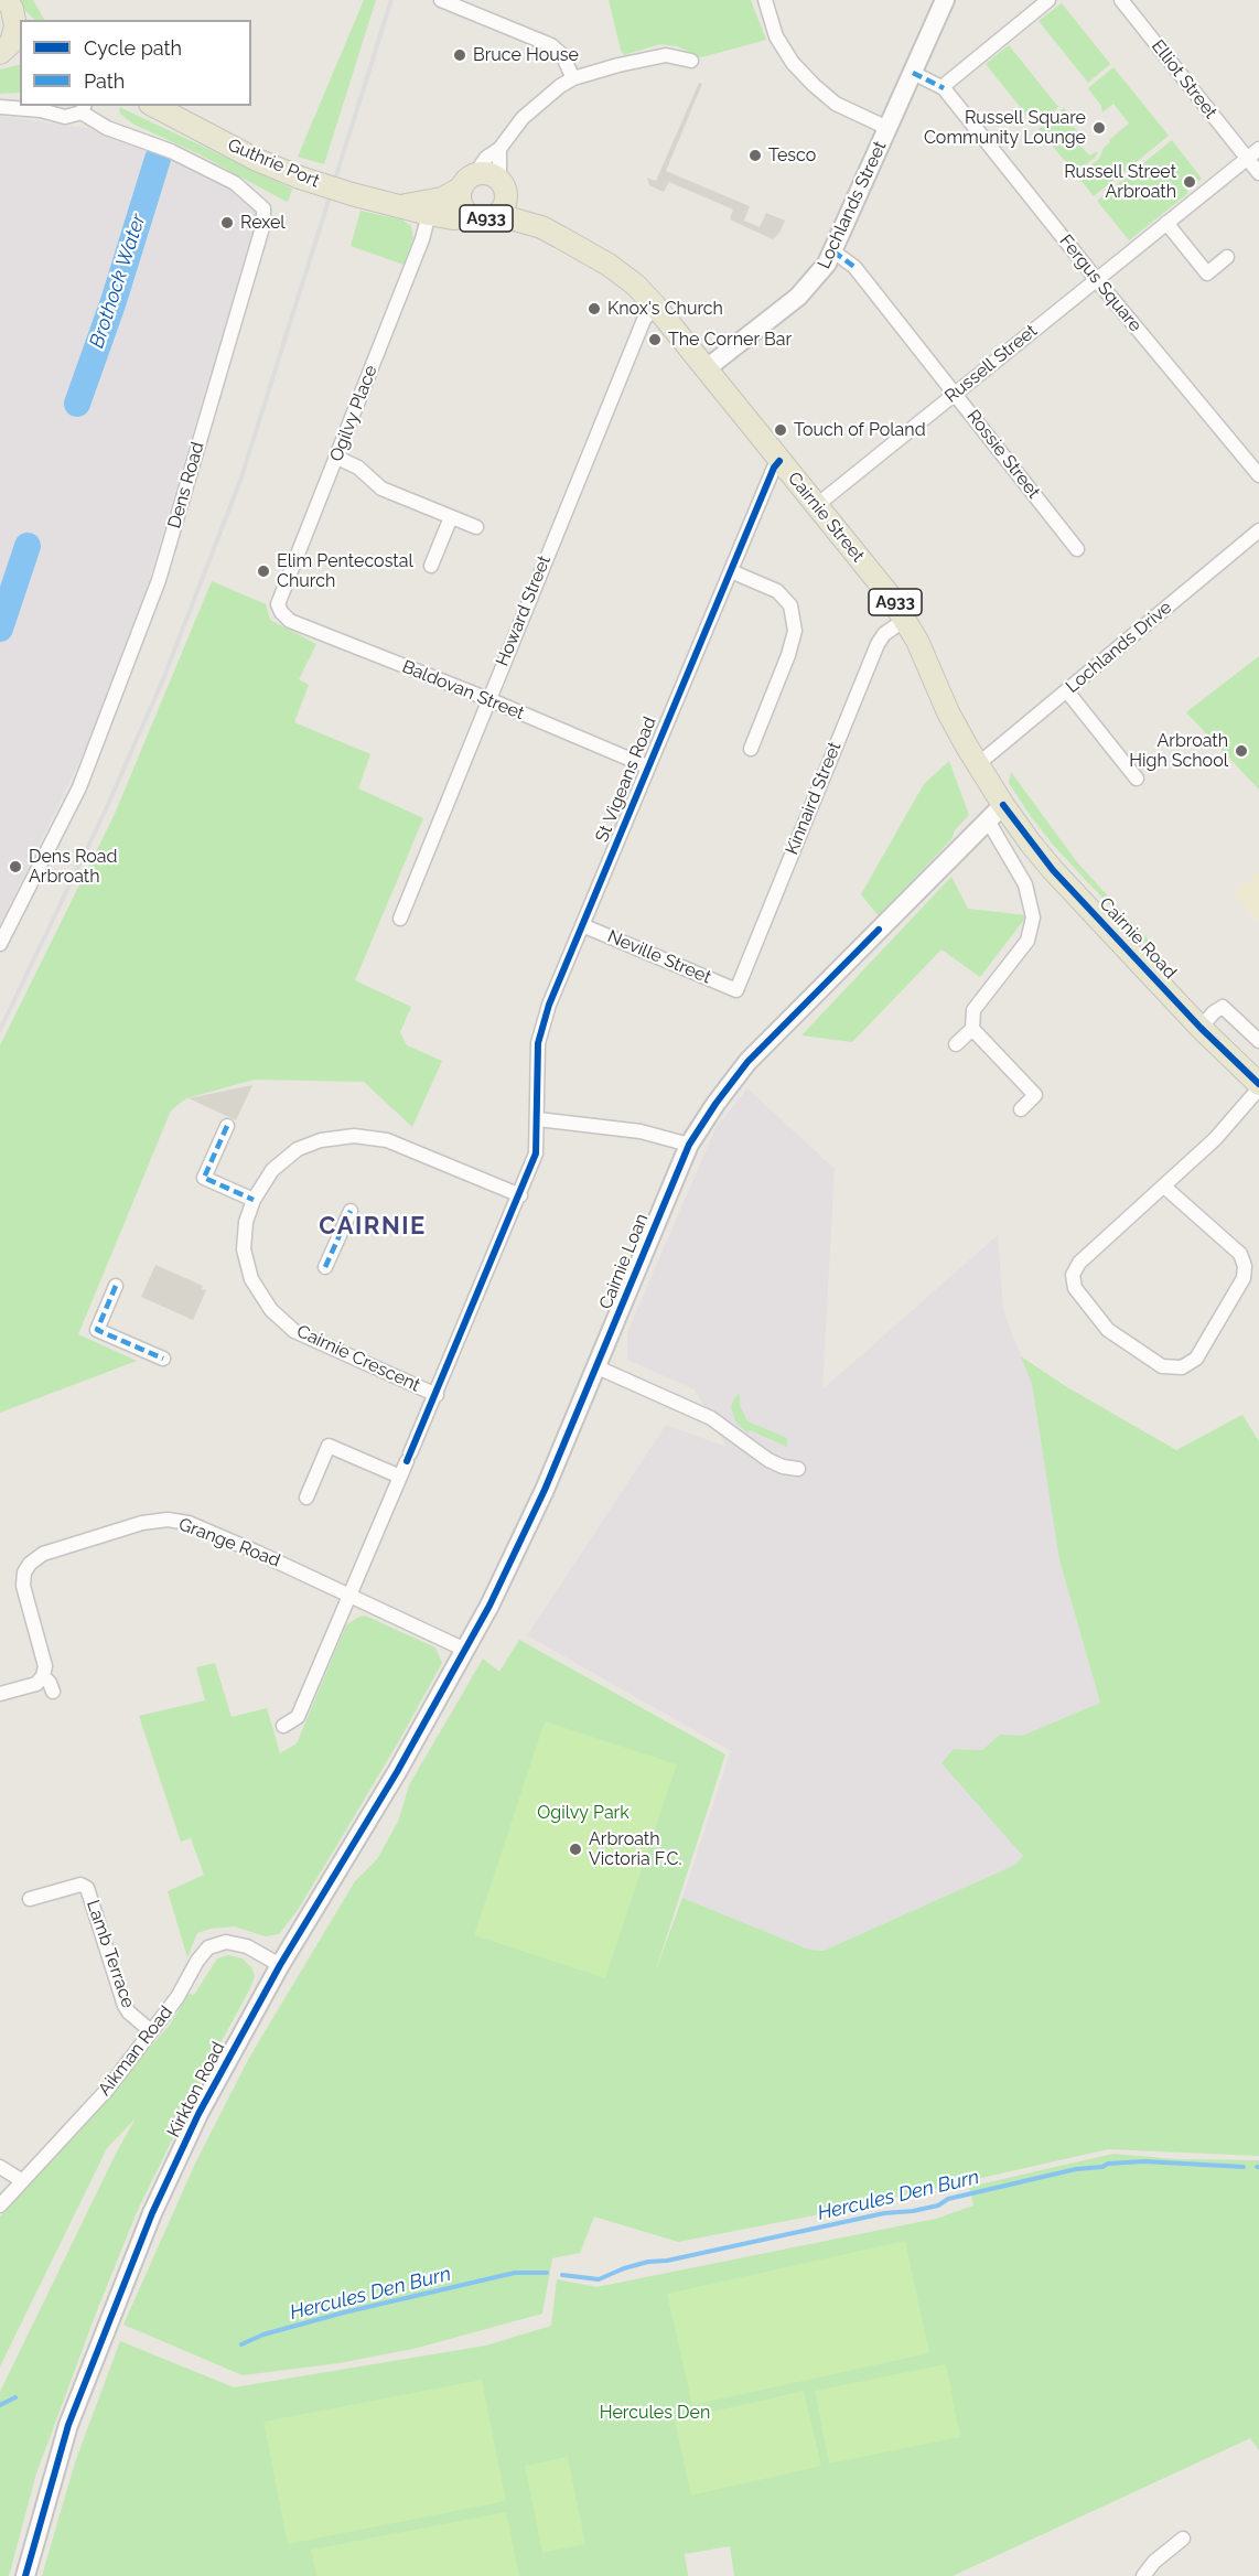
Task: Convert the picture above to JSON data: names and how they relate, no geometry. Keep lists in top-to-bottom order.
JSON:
{
  "streets": {
    "main road": [
      "Guthrie Port",
      "A933",
      "Cairnie Street",
      "Cairnie Road"
    ],
    "street": [
      "Elliot Street",
      "Lochlands Street",
      "Fergus Square",
      "Russell Street",
      "Ogilvy Place",
      "Rossie Street",
      "Dens Road",
      "Howard Street",
      "Lochlands Drive",
      "Baldovan Street",
      "St Vigeans Road",
      "Kinnaird Street",
      "Neville Street",
      "Cairnie Loan",
      "Cairnie Crescent",
      "Grange Road",
      "Lamb Terrace",
      "Aikman Road",
      "Kirkton Road"
    ]
  },
  "crossings": [
    ["Elliot Street", "Russell Street"],
    ["Guthrie Port", "A933"],
    ["Guthrie Port", "Ogilvy Place"],
    ["Guthrie Port", "Cairnie Street"],
    ["Lochlands Street", "Rossie Street"],
    ["Lochlands Street", "Cairnie Street"],
    ["A933", "Cairnie Street"],
    ["Fergus Square", "Russell Street"],
    ["Russell Street", "Rossie Street"],
    ["Russell Street", "Cairnie Street"],
    ["Ogilvy Place", "Baldovan Street"],
    ["Cairnie Street", "Howard Street"],
    ["Cairnie Street", "Lochlands Drive"],
    ["Cairnie Street", "St Vigeans Road"],
    ["Cairnie Street", "Kinnaird Street"],
    ["Cairnie Street", "Cairnie Road"],
    ["Howard Street", "Baldovan Street"],
    ["Lochlands Drive", "Cairnie Road"],
    ["Baldovan Street", "St Vigeans Road"],
    ["St Vigeans Road", "Neville Street"],
    ["Kinnaird Street", "Neville Street"],
    ["Cairnie Road", "Cairnie Loan"],
    ["Cairnie Loan", "Grange Road"],
    ["Cairnie Loan", "Kirkton Road"],
    ["Grange Road", "Kirkton Road"],
    ["Lamb Terrace", "Aikman Road"],
    ["Aikman Road", "Kirkton Road"]
  ],
  "districts": ["CAIRNIE"],
  "water": ["Brothock Water", "Hercules Den Burn"],
  "parks": ["Ogilvy Park", "Hercules Den"],
  "places": [
    "Bruce House",
    "Russell Square Community Lounge",
    "Tesco",
    "Russell Street Arbroath",
    "Rexel",
    "Knox's Church",
    "The Corner Bar",
    "Touch of Poland",
    "Elim Pentecostal Church",
    "Arbroath High School",
    "Dens Road Arbroath",
    "Arbroath Victoria F.C."
  ],
  "legend": ["Cycle path", "Path"]
}
